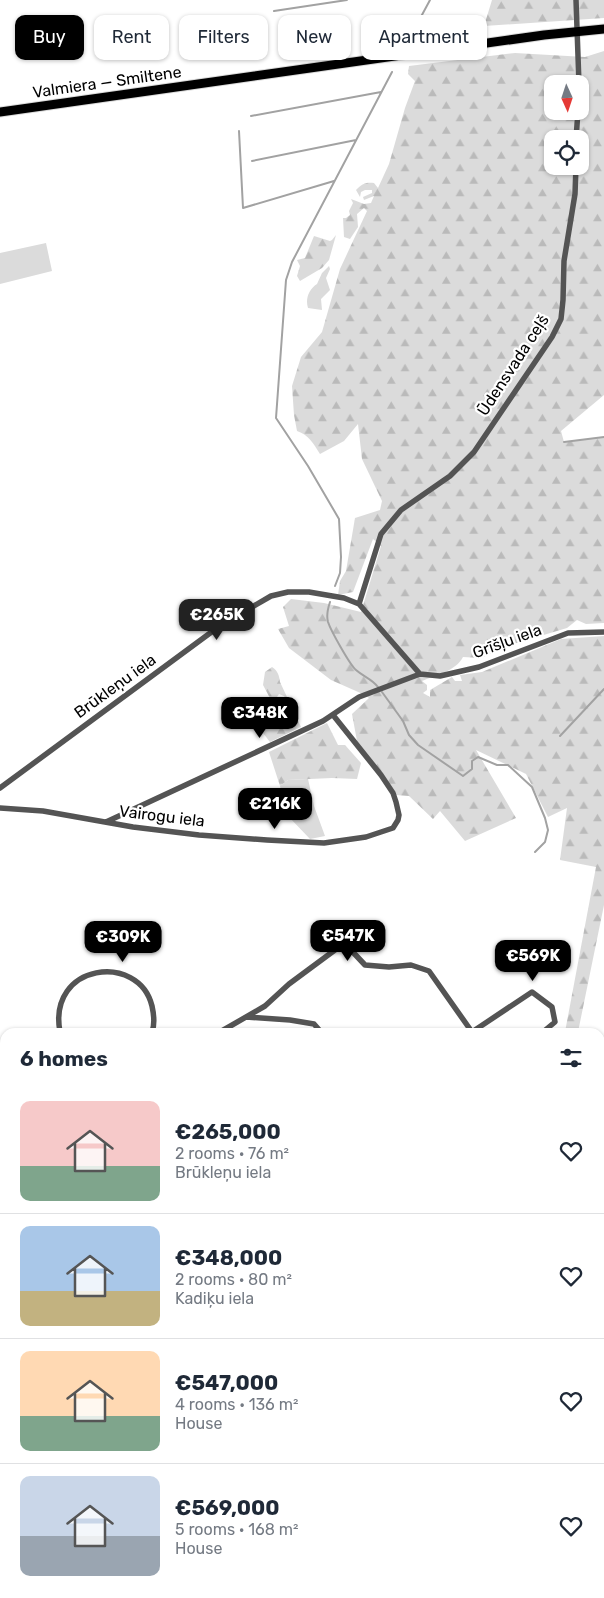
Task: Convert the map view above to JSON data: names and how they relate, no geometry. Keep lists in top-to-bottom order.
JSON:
{
  "streets": {
    "main road": ["Valmiera — Smiltene"],
    "street": [
      "Ūdensvada ceļš",
      "Grīšļu iela",
      "Brūkleņu iela",
      "Vairogu iela"
    ]
  },
  "crossings": [
    ["Ūdensvada ceļš", "Brūkleņu iela"]
  ],
  "north": "bottom",
  "page": {
    "chip": [
      "Buy",
      "Rent",
      "Filters",
      "New",
      "Apartment"
    ],
    "price": [
      "€265K",
      "€348K",
      "€216K",
      "€547K",
      "€309K",
      "€569K"
    ],
    "heading": "6 homes",
    "list": [
      {
        "name": "€265,000",
        "note": "2 rooms · 76 m² · Brūkleņu iela"
      },
      {
        "name": "€348,000",
        "note": "2 rooms · 80 m² · Kadiķu iela"
      },
      {
        "name": "€547,000",
        "note": "4 rooms · 136 m² · House"
      },
      {
        "name": "€569,000",
        "note": "5 rooms · 168 m² · House"
      }
    ]
  }
}
